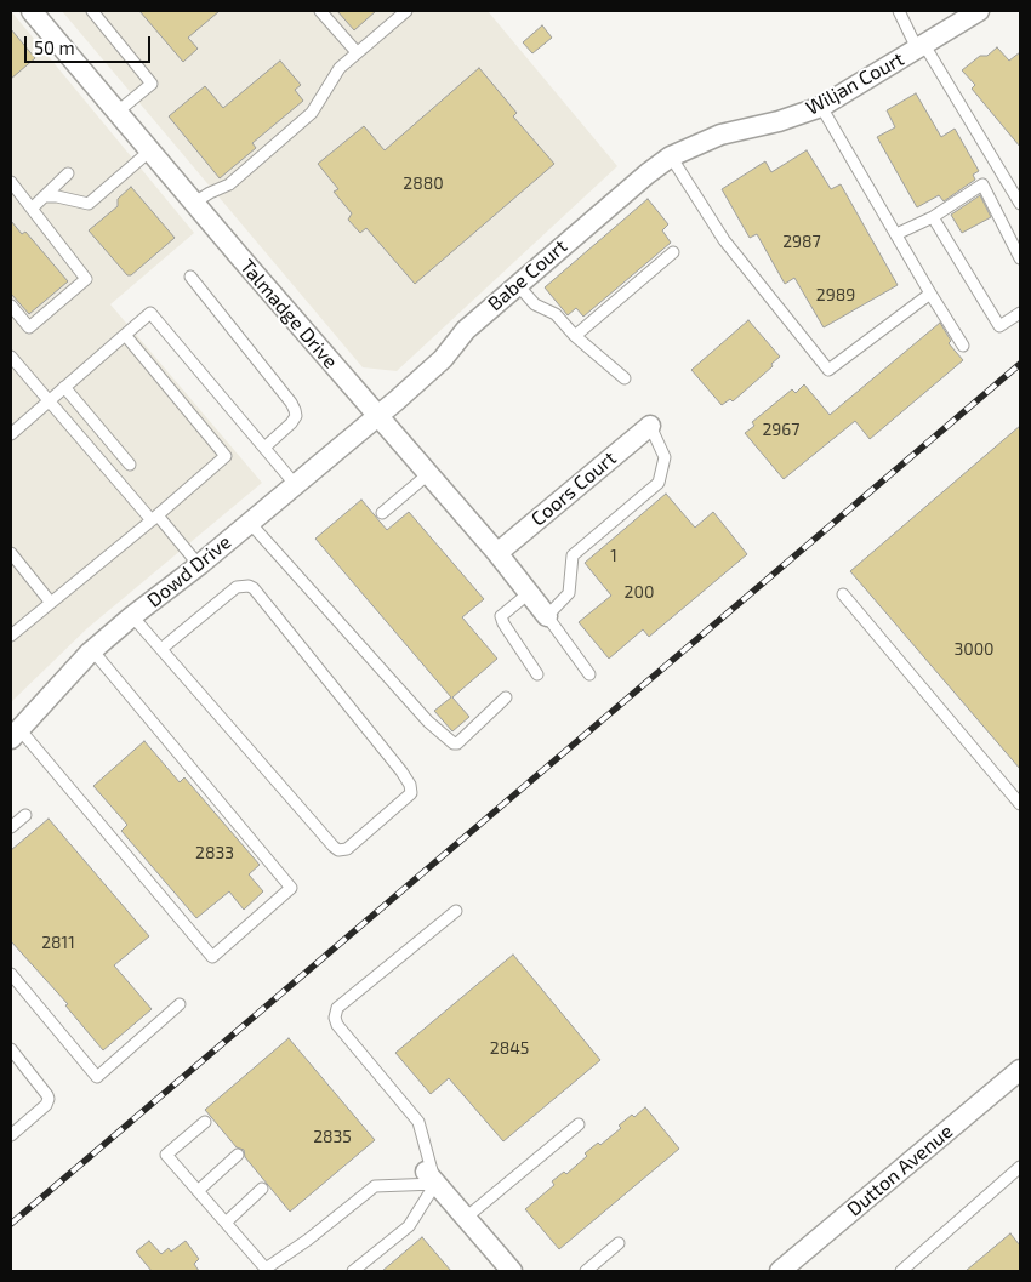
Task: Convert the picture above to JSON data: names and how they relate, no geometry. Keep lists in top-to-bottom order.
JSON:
{
  "streets": {
    "street": [
      "Wiljan Court",
      "Babe Court",
      "Talmadge Drive",
      "Coors Court",
      "Dowd Drive",
      "Dutton Avenue"
    ]
  },
  "crossings": [
    ["Wiljan Court", "Babe Court"],
    ["Babe Court", "Talmadge Drive"],
    ["Babe Court", "Dowd Drive"],
    ["Talmadge Drive", "Coors Court"],
    ["Talmadge Drive", "Dowd Drive"]
  ],
  "house_numbers": [
    "2880",
    "2987",
    "2989",
    "2967",
    "1",
    "200",
    "3000",
    "2833",
    "2811",
    "2845",
    "2835"
  ],
  "scale_bar": "50 m"
}
